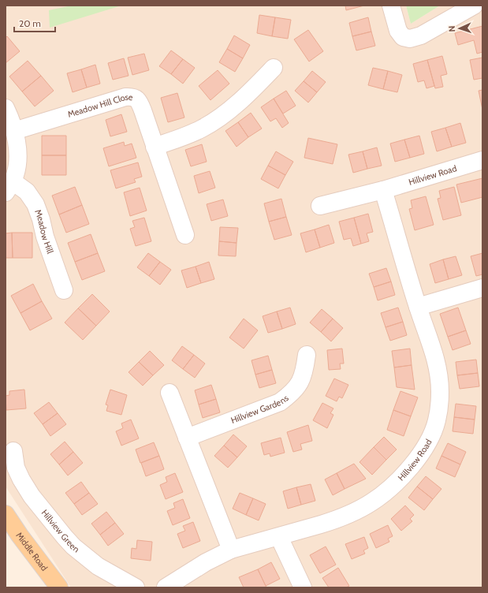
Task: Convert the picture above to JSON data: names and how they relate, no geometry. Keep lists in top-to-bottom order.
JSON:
{
  "streets": {
    "main road": ["Middle Road"],
    "street": [
      "Meadow Hill Close",
      "Hillview Road",
      "Meadow Hill",
      "Hillview Gardens",
      "Hillview Green"
    ]
  },
  "crossings": [
    ["Meadow Hill Close", "Meadow Hill"]
  ],
  "scale_bar": "20 m",
  "north": "left"
}
